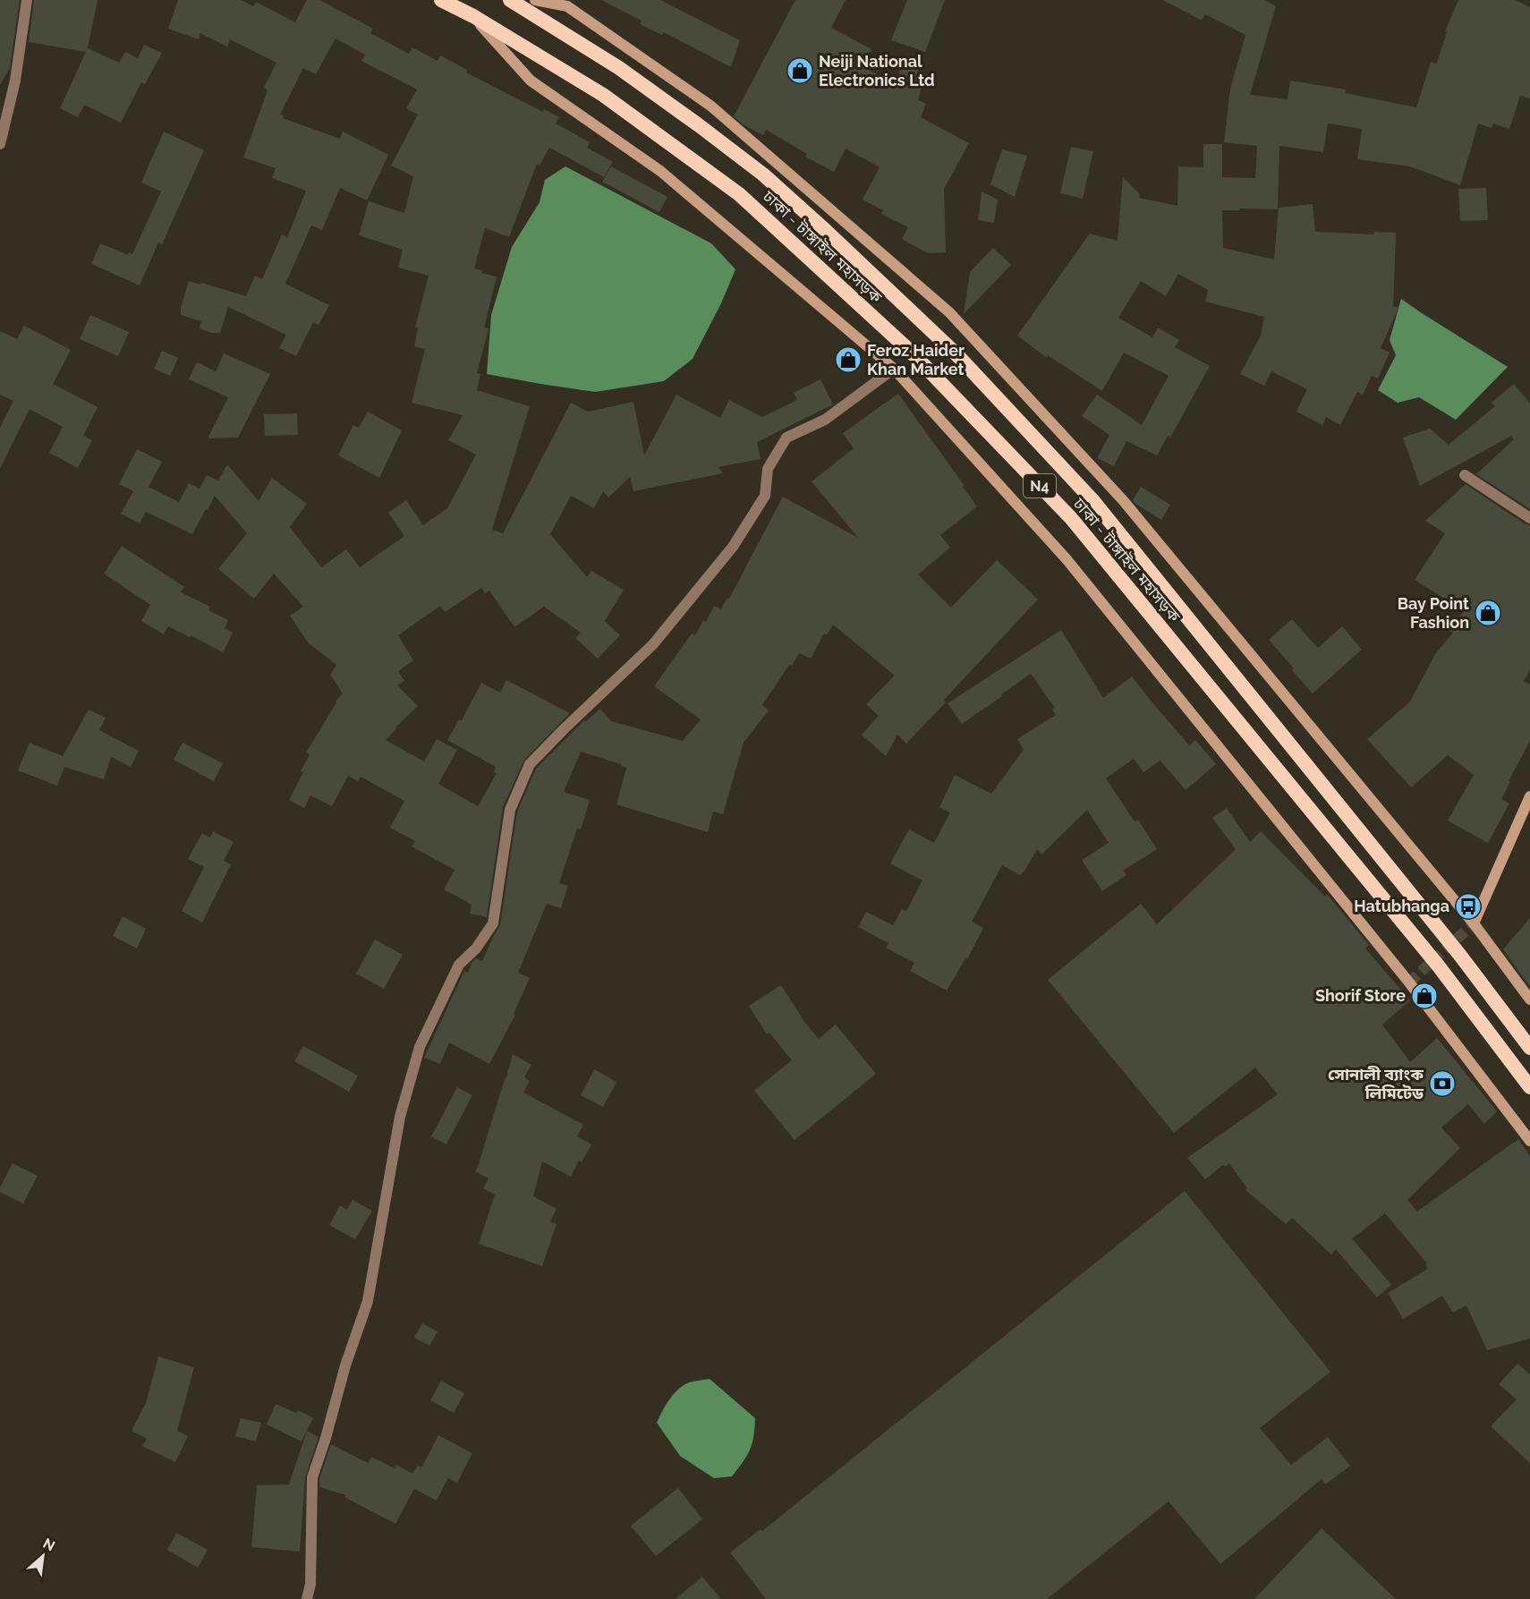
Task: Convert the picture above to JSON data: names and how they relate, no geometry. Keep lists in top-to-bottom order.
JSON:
{
  "streets": {
    "highway": ["ঢাকা - টাঙ্গাইল মহাসড়ক", "N4"]
  },
  "places": {
    "shop": [
      "Neiji National Electronics Ltd",
      "Feroz Haider Khan Market",
      "Bay Point Fashion",
      "Shorif Store"
    ],
    "bus stop": ["Hatubhanga"],
    "bank": ["সোনালী ব্যাংক লিমিটেড"]
  },
  "north": "top right"
}
